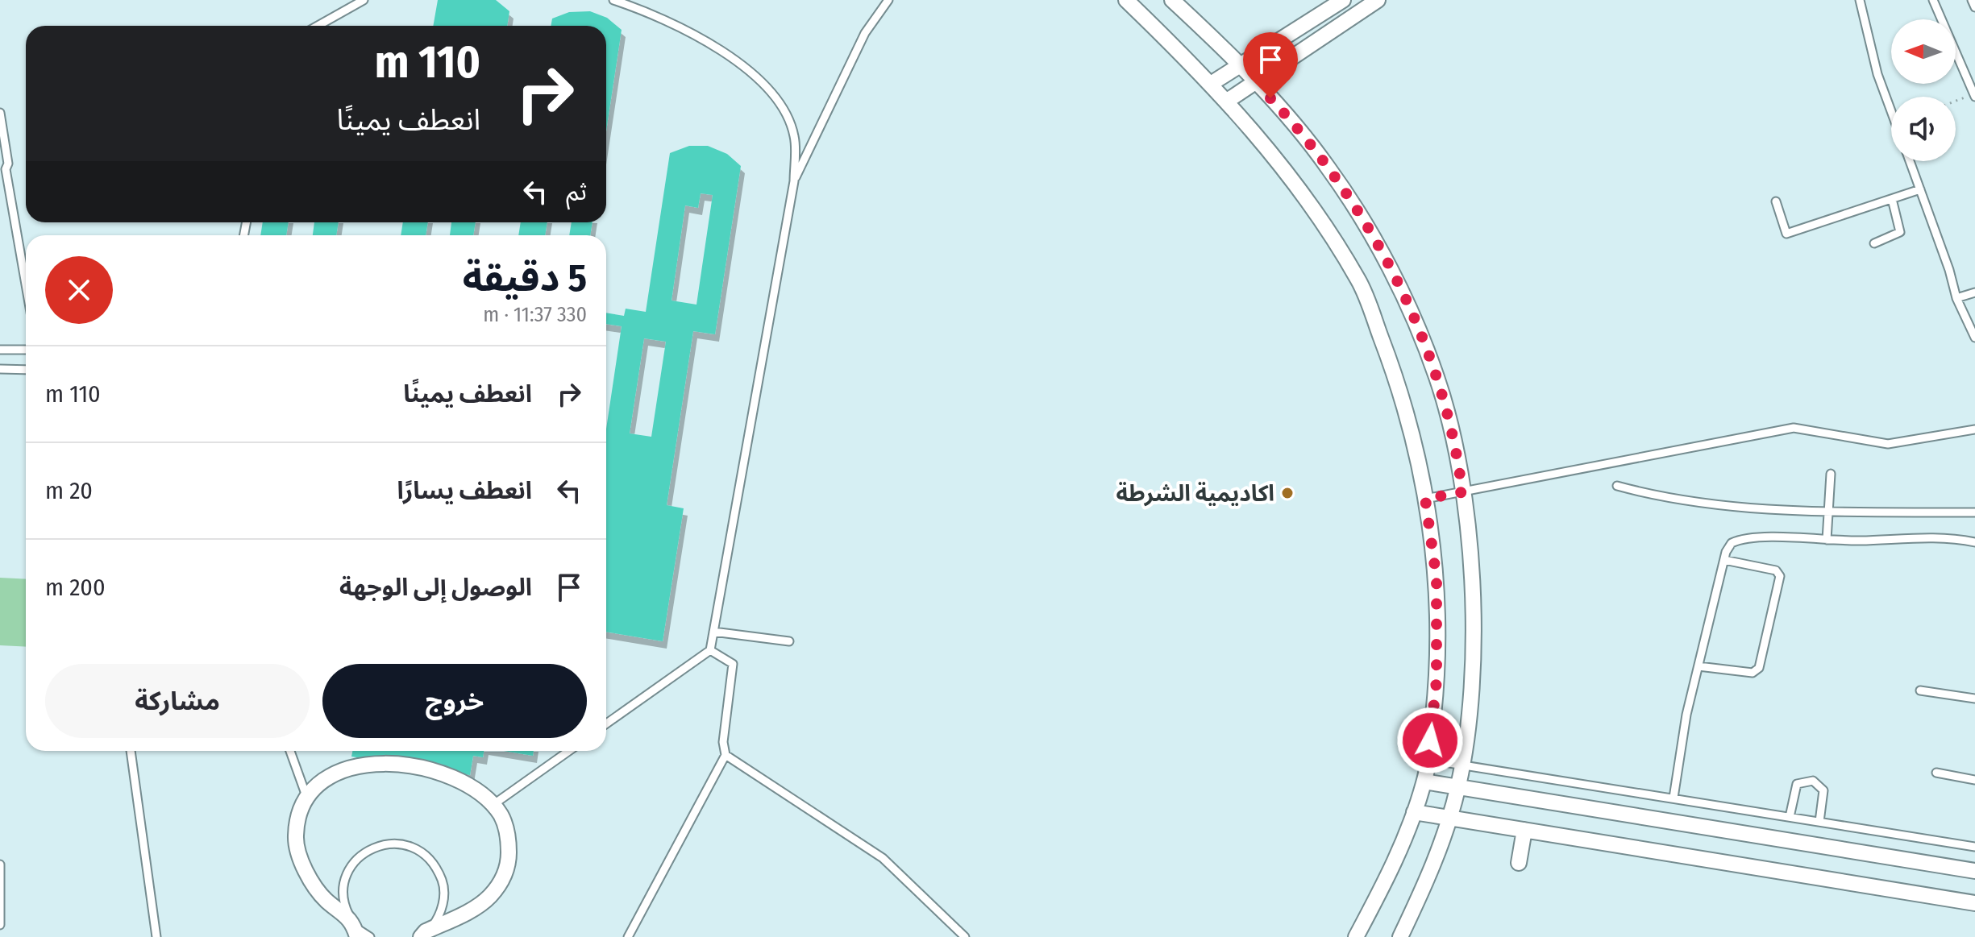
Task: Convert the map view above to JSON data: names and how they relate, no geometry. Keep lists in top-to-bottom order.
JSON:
{
  "places": ["اكاديمية الشرطة"],
  "north": "left",
  "page": {
    "turn": ["110 m", "انعطف يمينًا"],
    "then": "ثم",
    "heading": ["5 دقيقة", "330 m · 11:37"],
    "list": [
      {
        "name": "انعطف يمينًا",
        "value": "110 m"
      },
      {
        "name": "انعطف يسارًا",
        "value": "20 m"
      },
      {
        "name": "الوصول إلى الوجهة",
        "value": "200 m"
      }
    ],
    "buttons": ["خروج", "مشاركة"]
  }
}
